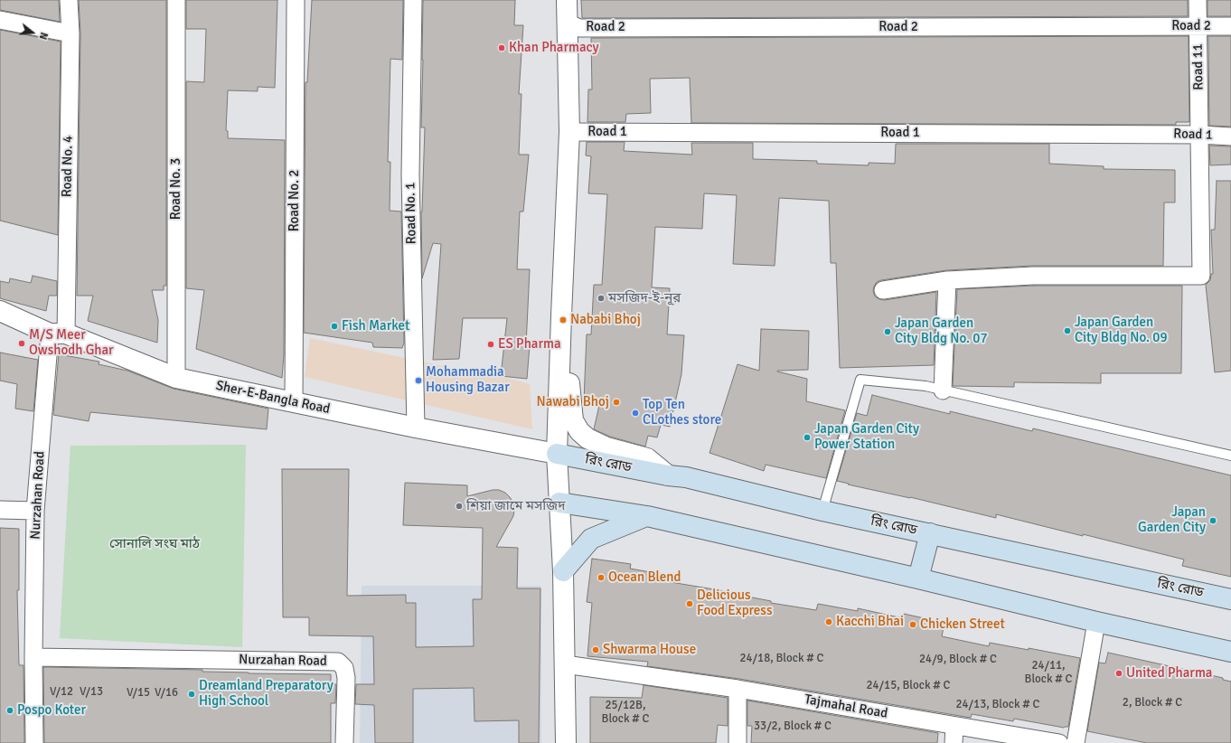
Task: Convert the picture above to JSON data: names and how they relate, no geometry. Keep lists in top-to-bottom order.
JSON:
{
  "streets": {
    "main road": ["রিং রোড"],
    "street": [
      "Road 2",
      "Road 11",
      "Road 1",
      "Road No. 4",
      "Road No. 3",
      "Road No. 2",
      "Road No. 1",
      "Sher-E-Bangla Road",
      "Nurzahan Road",
      "Tajmahal Road"
    ]
  },
  "crossings": [
    ["Road 2", "Road 11"],
    ["Road 11", "Road 1"],
    ["Road No. 4", "Sher-E-Bangla Road"],
    ["Road No. 4", "Nurzahan Road"],
    ["Road No. 3", "Sher-E-Bangla Road"],
    ["Road No. 2", "Sher-E-Bangla Road"],
    ["Road No. 1", "Sher-E-Bangla Road"],
    ["Sher-E-Bangla Road", "রিং রোড"],
    ["Sher-E-Bangla Road", "Nurzahan Road"]
  ],
  "parks": ["সোনালি সংঘ মাঠ"],
  "places": [
    "Khan Pharmacy",
    "মসজিদ-ই-নূর",
    "Nababi Bhoj",
    "Fish Market",
    "Japan Garden City Bldg No. 09",
    "Japan Garden City Bldg No. 07",
    "M/S Meer Owshodh Ghar",
    "ES Pharma",
    "Mohammadia Housing Bazar",
    "Nawabi Bhoj",
    "Top Ten CLothes store",
    "Japan Garden City Power Station",
    "শিয়া জামে মসজিদ",
    "Japan Garden City",
    "Ocean Blend",
    "Delicious Food Express",
    "Kacchi Bhai",
    "Chicken Street",
    "Shwarma House",
    "United Pharma",
    "Dreamland Preparatory High School",
    "Pospo Koter"
  ],
  "house_numbers": [
    "24/18, Block # C",
    "24/9, Block # C",
    "24/11, Block # C",
    "24/15, Block # C",
    "V/12",
    "V/13",
    "V/15",
    "V/16",
    "2, Block # C",
    "24/13, Block # C",
    "25/12B, Block # C",
    "33/2, Block # C"
  ],
  "north": "right"
}
